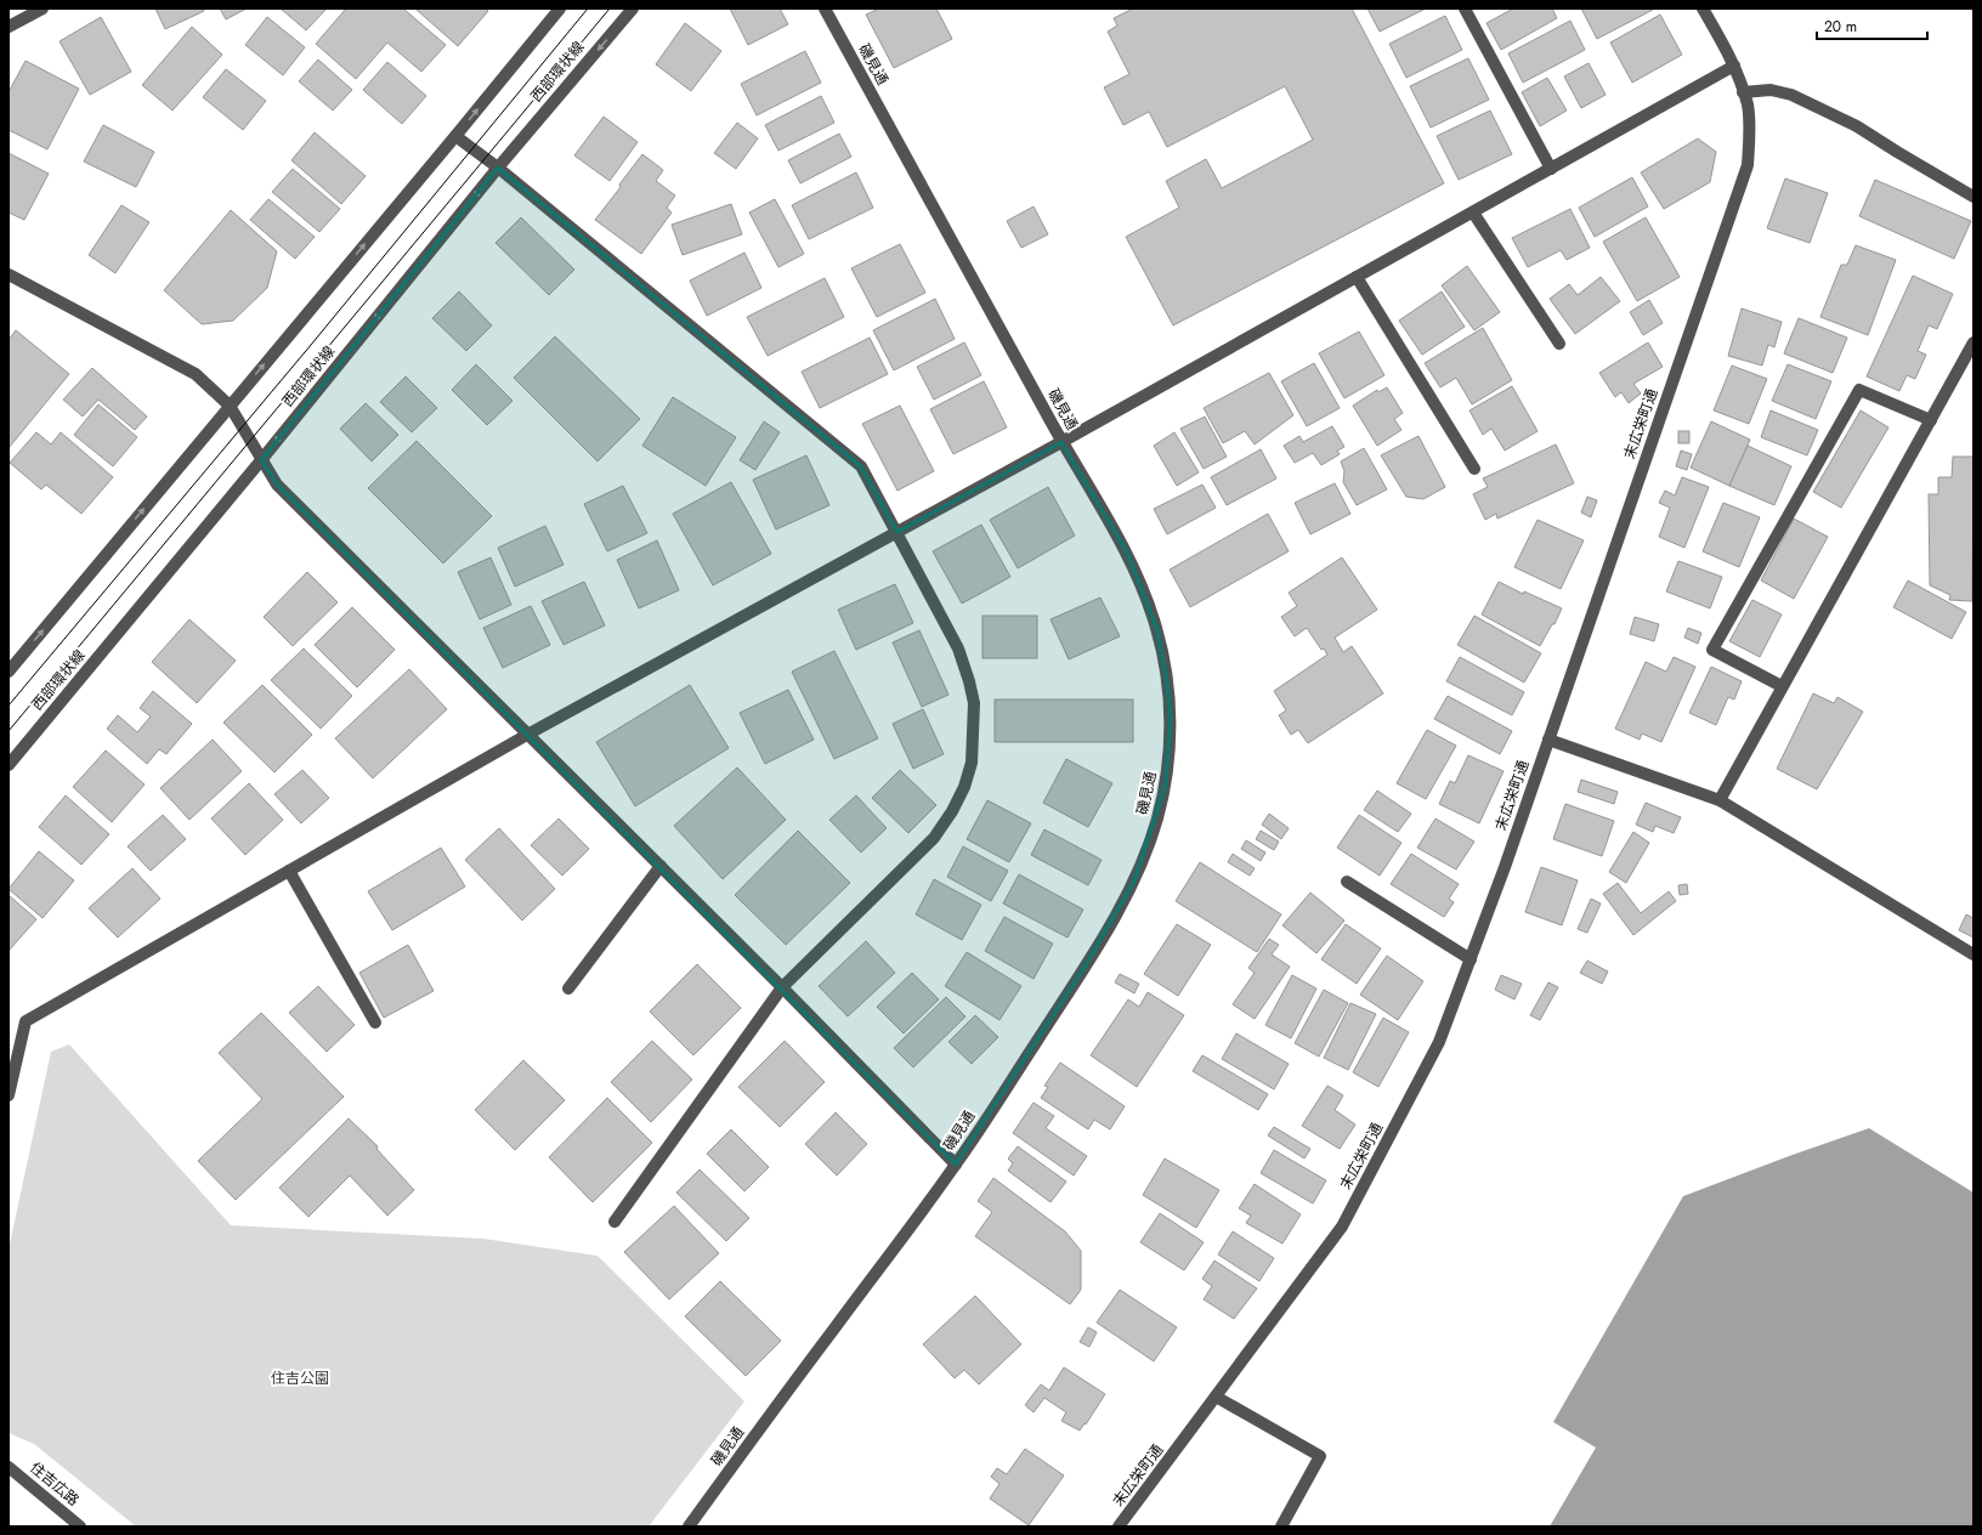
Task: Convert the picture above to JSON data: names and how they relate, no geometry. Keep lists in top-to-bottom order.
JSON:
{
  "streets": {
    "street": [
      "磯見通",
      "西部環状線",
      "末広栄町通",
      "住吉広路"
    ]
  },
  "parks": ["住吉公園"],
  "scale_bar": "20 m"
}
